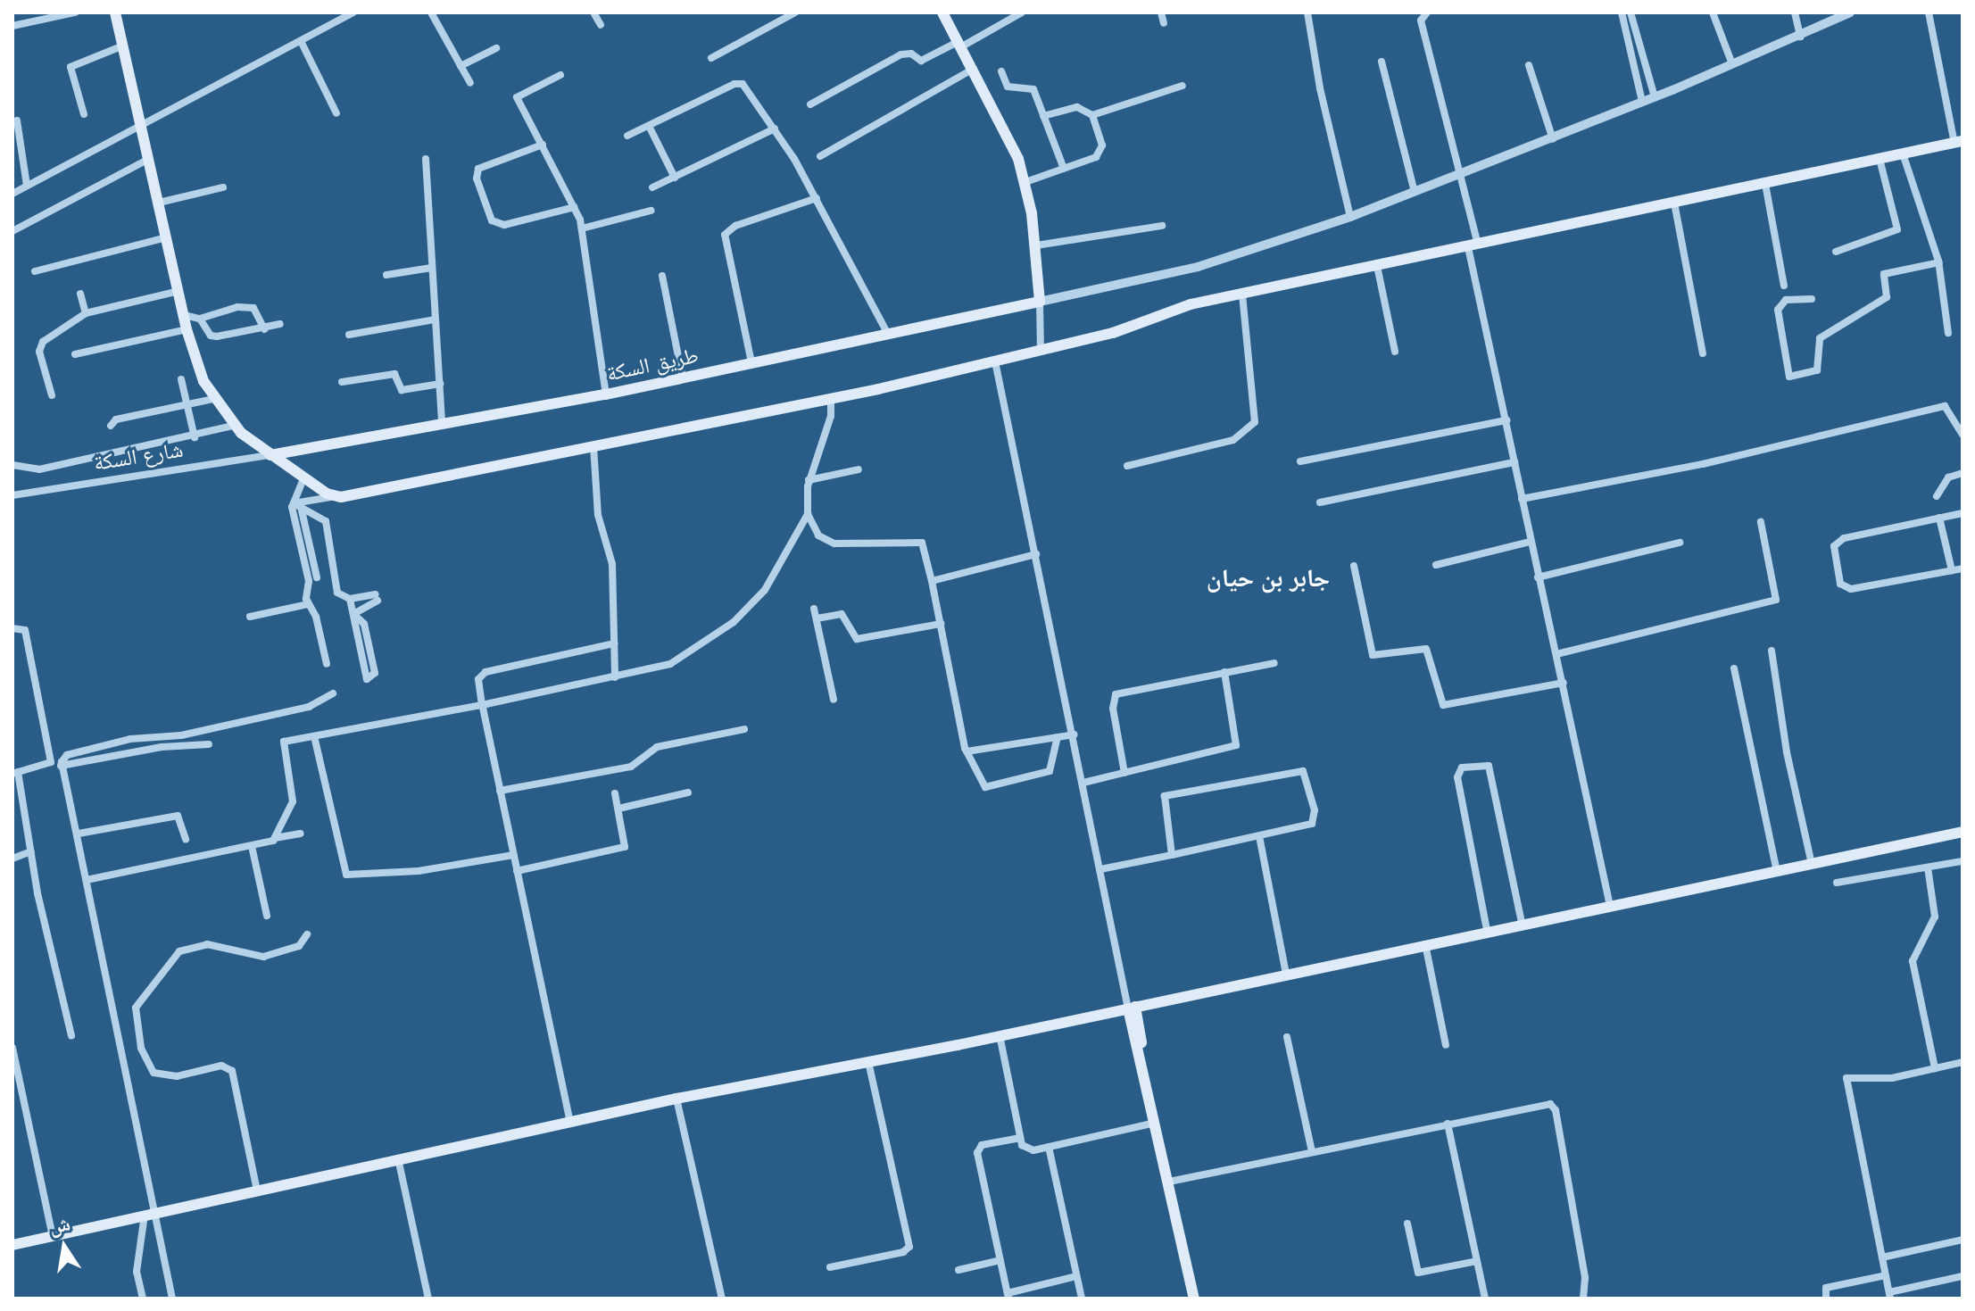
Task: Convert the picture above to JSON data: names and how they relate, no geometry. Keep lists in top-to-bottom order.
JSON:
{
  "streets": {
    "main road": ["طريق السكة"],
    "street": ["شارع السكة"]
  },
  "crossings": [
    ["طريق السكة", "شارع السكة"]
  ],
  "districts": ["جابر بن حيان"],
  "north": "top"
}
